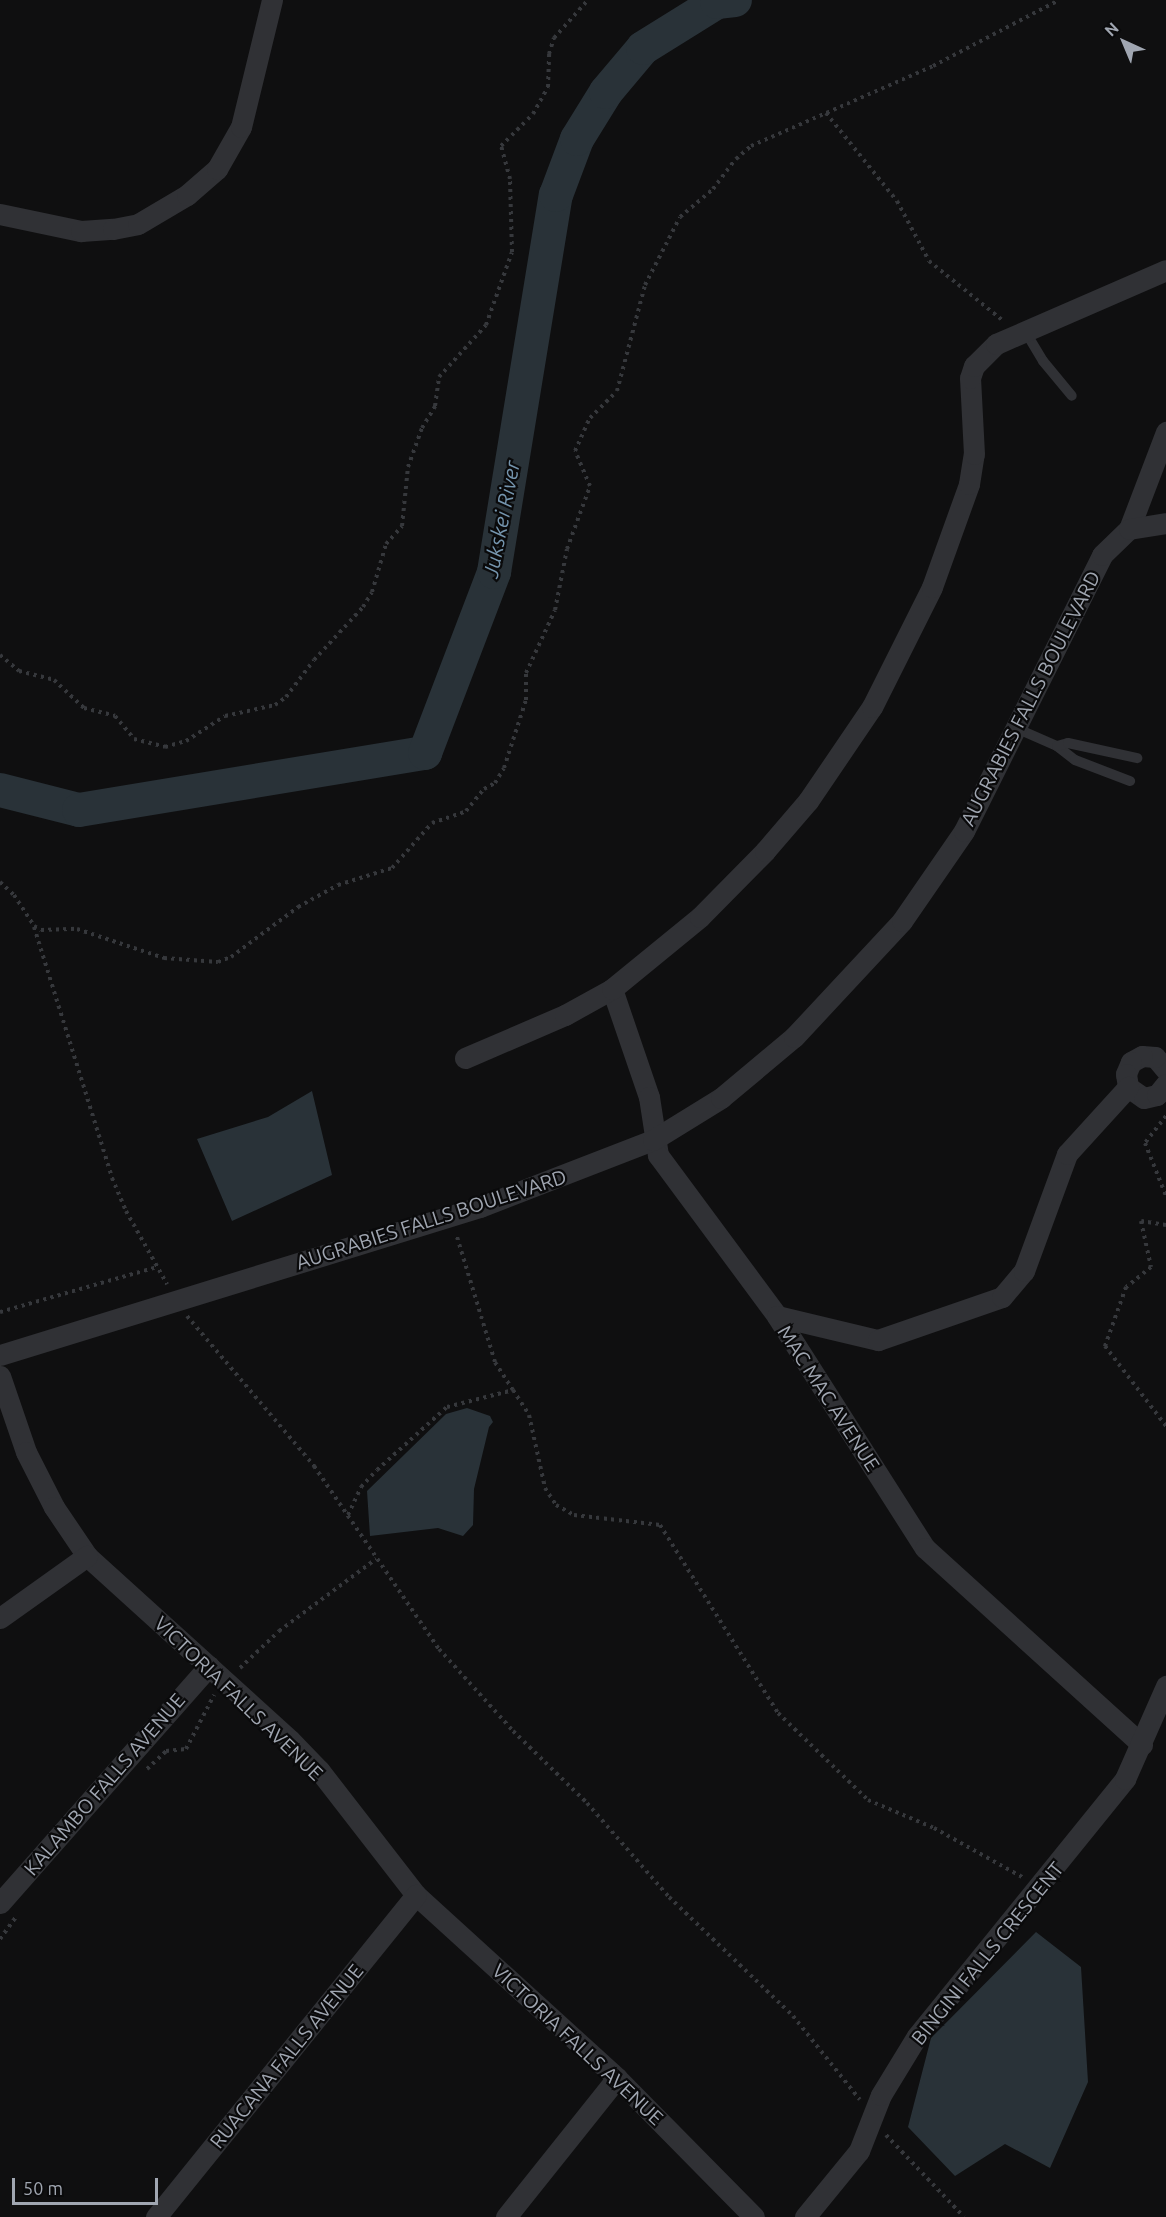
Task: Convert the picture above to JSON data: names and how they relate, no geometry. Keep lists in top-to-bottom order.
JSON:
{
  "streets": {
    "street": [
      "AUGRABIES FALLS BOULEVARD",
      "MAC MAC AVENUE",
      "VICTORIA FALLS AVENUE",
      "KALAMBO FALLS AVENUE",
      "BINGINI FALLS CRESCENT",
      "RUACANA FALLS AVENUE"
    ]
  },
  "crossings": [
    ["AUGRABIES FALLS BOULEVARD", "MAC MAC AVENUE"],
    ["MAC MAC AVENUE", "BINGINI FALLS CRESCENT"],
    ["VICTORIA FALLS AVENUE", "KALAMBO FALLS AVENUE"],
    ["VICTORIA FALLS AVENUE", "RUACANA FALLS AVENUE"]
  ],
  "water": ["Jukskei River"],
  "scale_bar": "50 m",
  "north": "top left"
}
